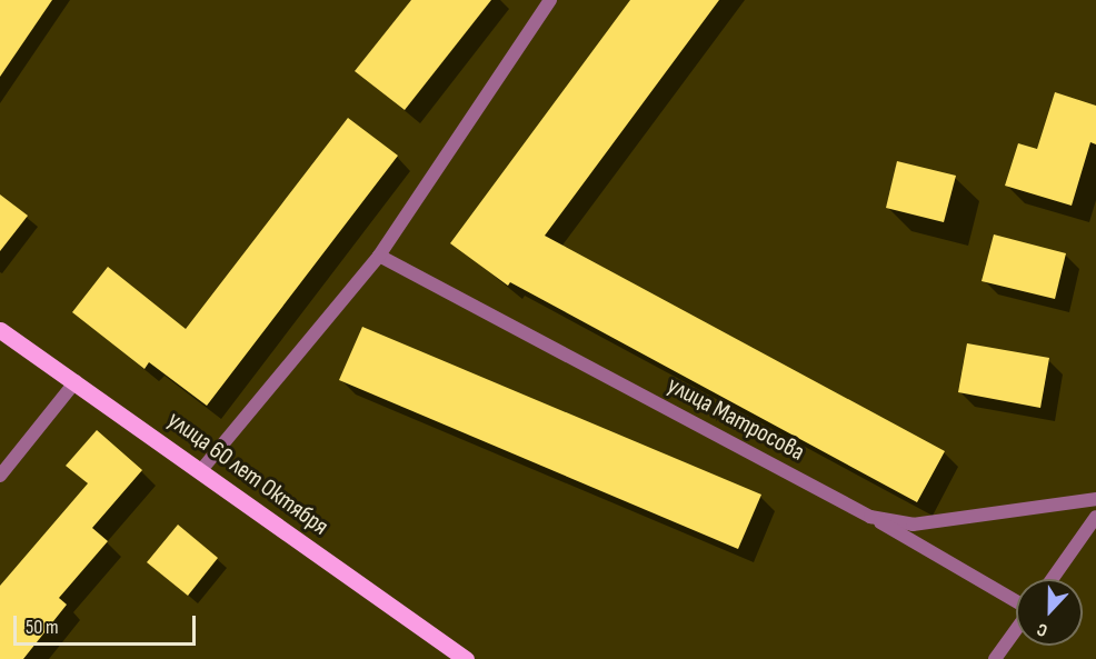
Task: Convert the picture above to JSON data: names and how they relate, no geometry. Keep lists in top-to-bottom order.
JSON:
{
  "streets": {
    "main road": ["улица 60 лет Октября"],
    "street": ["улица Матросова"]
  },
  "scale_bar": "50 m",
  "north": "bottom"
}
